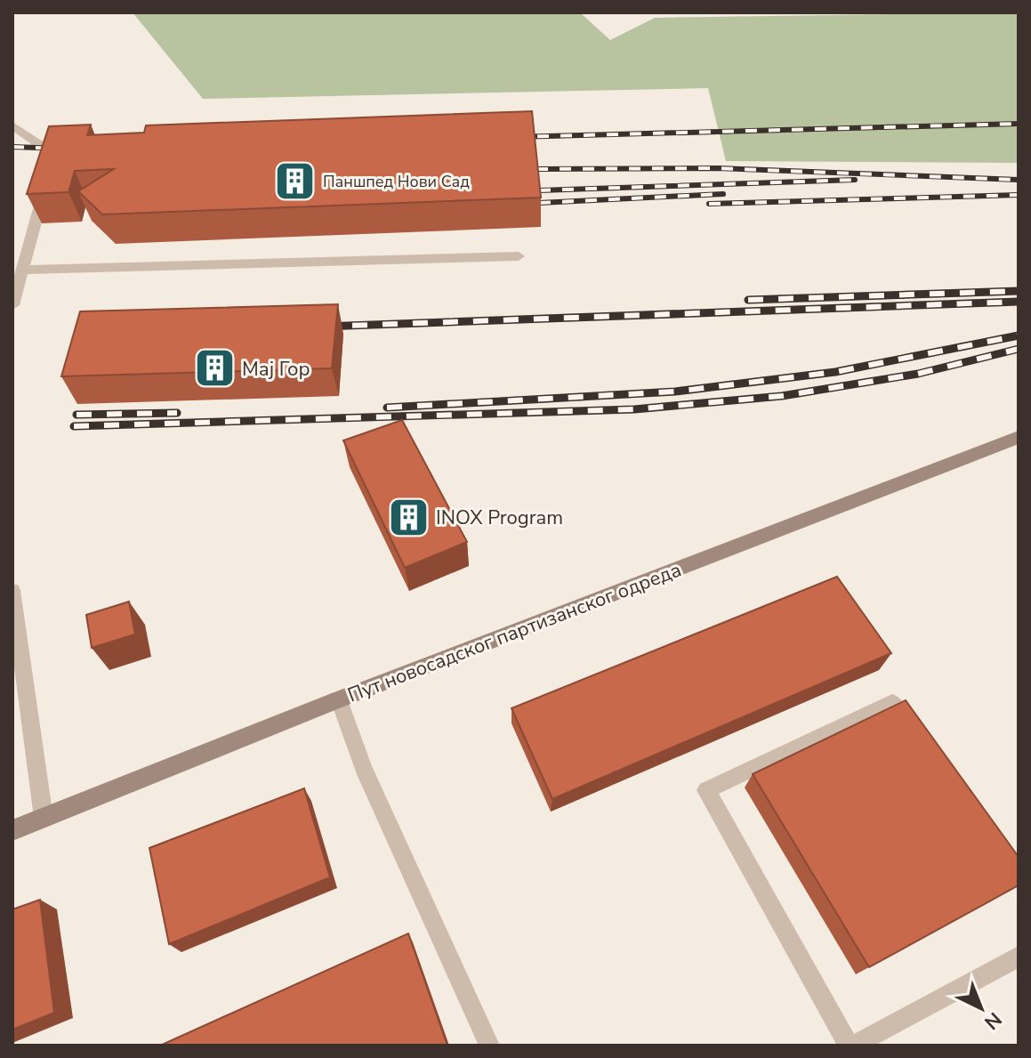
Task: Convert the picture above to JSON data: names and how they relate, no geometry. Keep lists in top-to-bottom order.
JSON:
{
  "streets": {
    "street": ["Пут новосадског партизанског одреда"]
  },
  "places": {
    "building": ["Паншпед Нови Сад", "Мај Гор", "INOX Program"]
  },
  "north": "bottom right"
}
